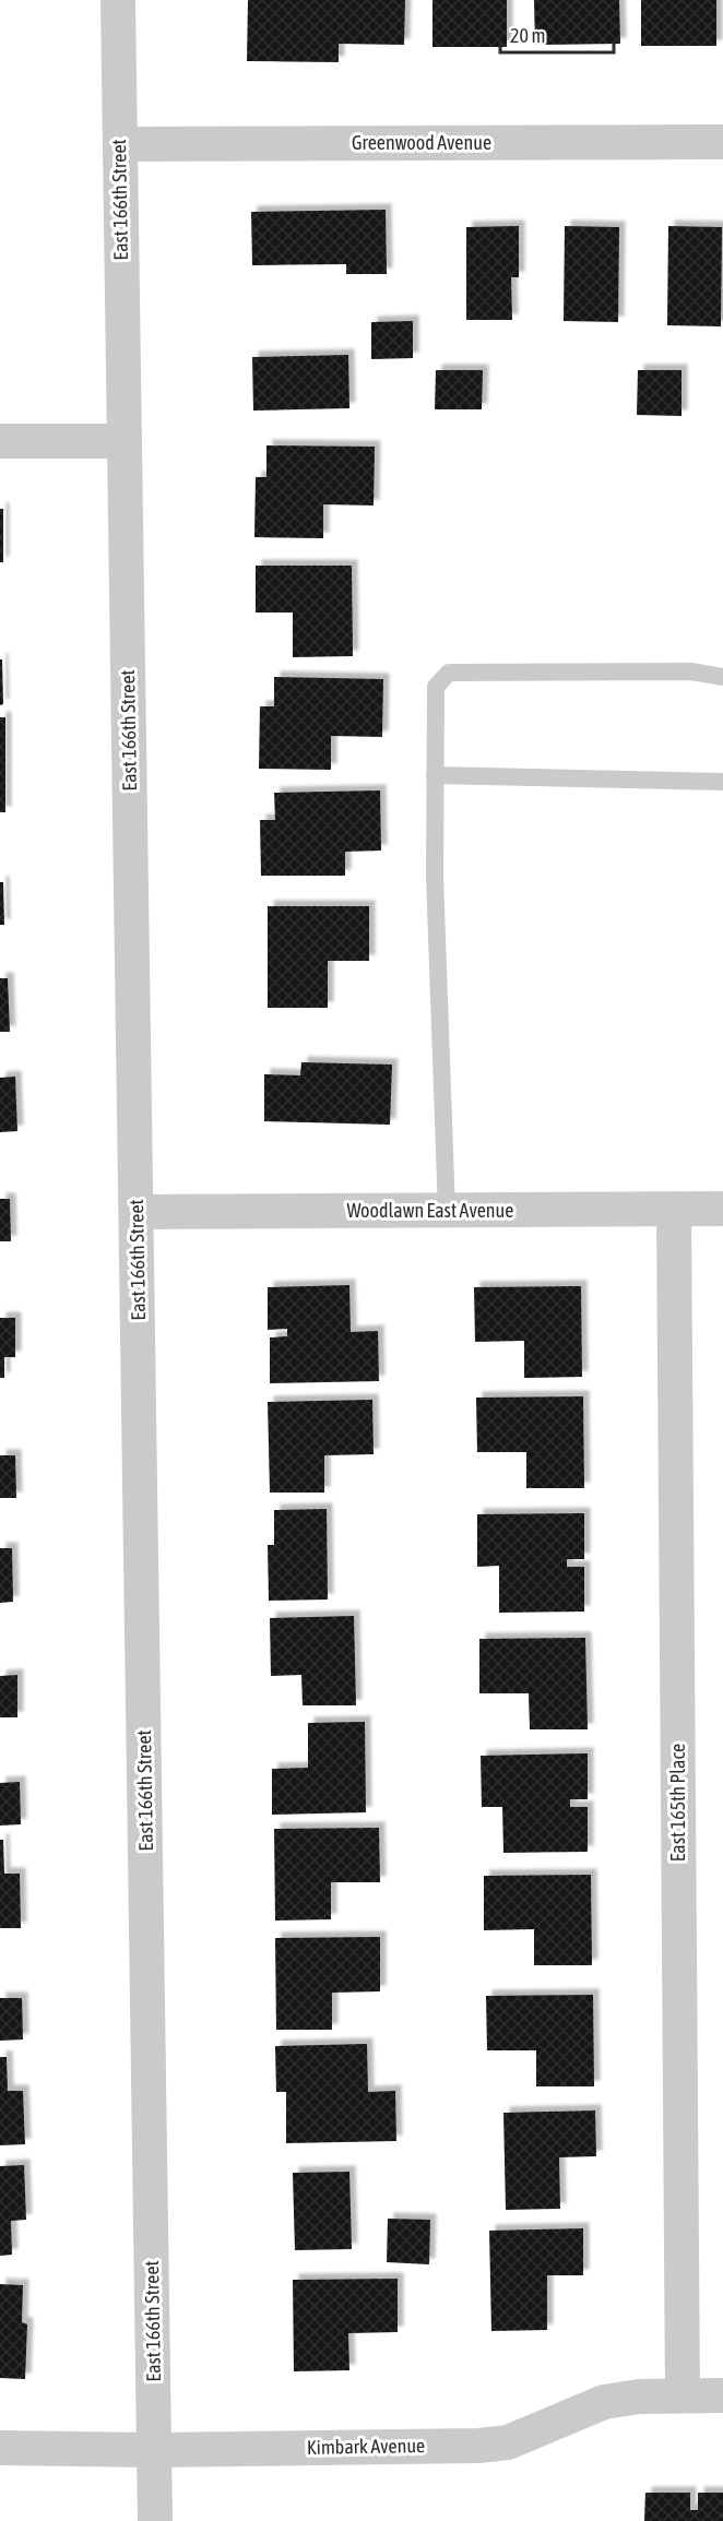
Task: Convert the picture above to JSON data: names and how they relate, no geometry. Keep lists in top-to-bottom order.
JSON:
{
  "streets": {
    "street": [
      "Greenwood Avenue",
      "East 166th Street",
      "Woodlawn East Avenue",
      "East 165th Place",
      "Kimbark Avenue"
    ]
  },
  "crossings": [
    ["Greenwood Avenue", "East 166th Street"],
    ["East 166th Street", "Woodlawn East Avenue"],
    ["East 166th Street", "Kimbark Avenue"],
    ["Woodlawn East Avenue", "East 165th Place"],
    ["East 165th Place", "Kimbark Avenue"]
  ],
  "scale_bar": "20 m"
}
